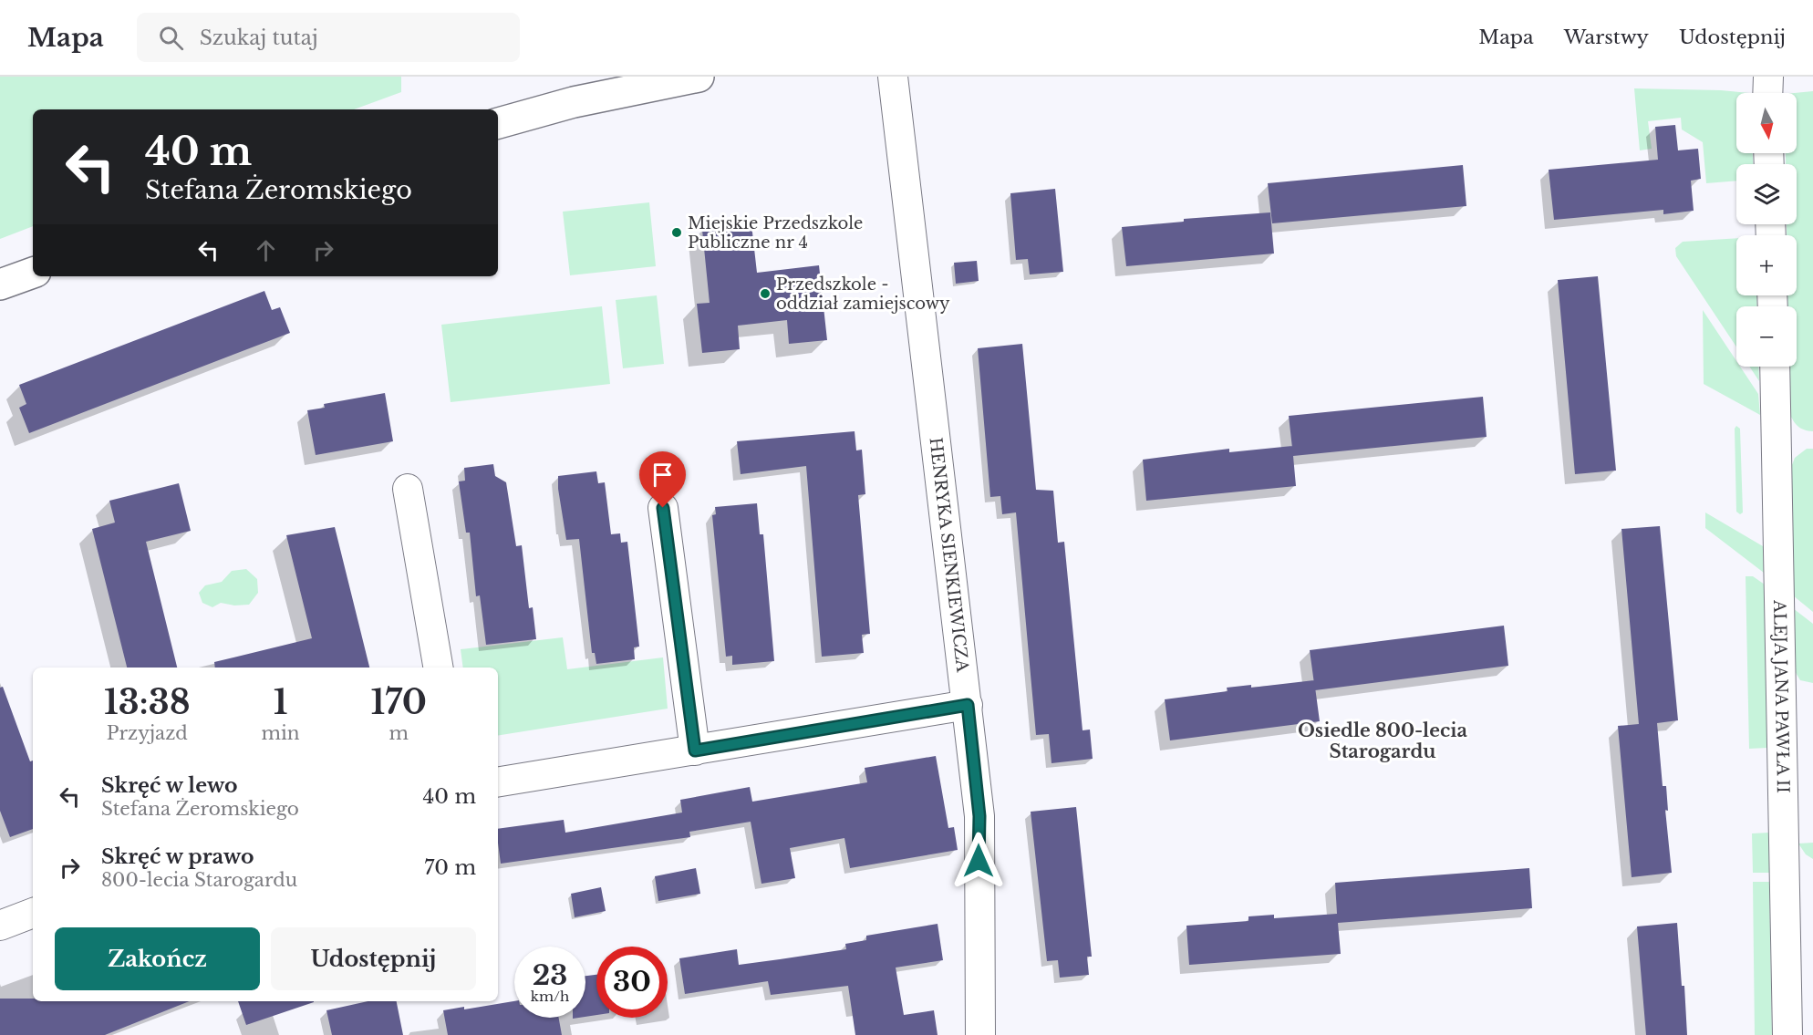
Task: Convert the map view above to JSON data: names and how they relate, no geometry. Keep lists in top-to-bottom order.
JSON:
{
  "streets": {
    "street": ["HENRYKA SIENKIEWICZA", "ALEJA JANA PAWŁA II"]
  },
  "districts": ["Osiedle 800-lecia Starogardu"],
  "places": ["Miejskie Przedszkole Publiczne nr 4", "Przedszkole - oddział zamiejscowy"],
  "north": "bottom",
  "page": {
    "header": "Mapa",
    "search": "Szukaj tutaj",
    "nav": ["Mapa", "Warstwy", "Udostępnij"],
    "map_buttons": ["+", "−"],
    "turn": ["40 m", "Stefana Żeromskiego"],
    "eta": [
      "13:38",
      "Przyjazd",
      "1",
      "min",
      "170",
      "m"
    ],
    "list": [
      {
        "name": "Skręć w lewo",
        "note": "Stefana Żeromskiego",
        "value": "40 m"
      },
      {
        "name": "Skręć w prawo",
        "note": "800-lecia Starogardu",
        "value": "70 m"
      }
    ],
    "buttons": ["Zakończ", "Udostępnij"],
    "speed": "23 km/h",
    "limit": "30"
  }
}
